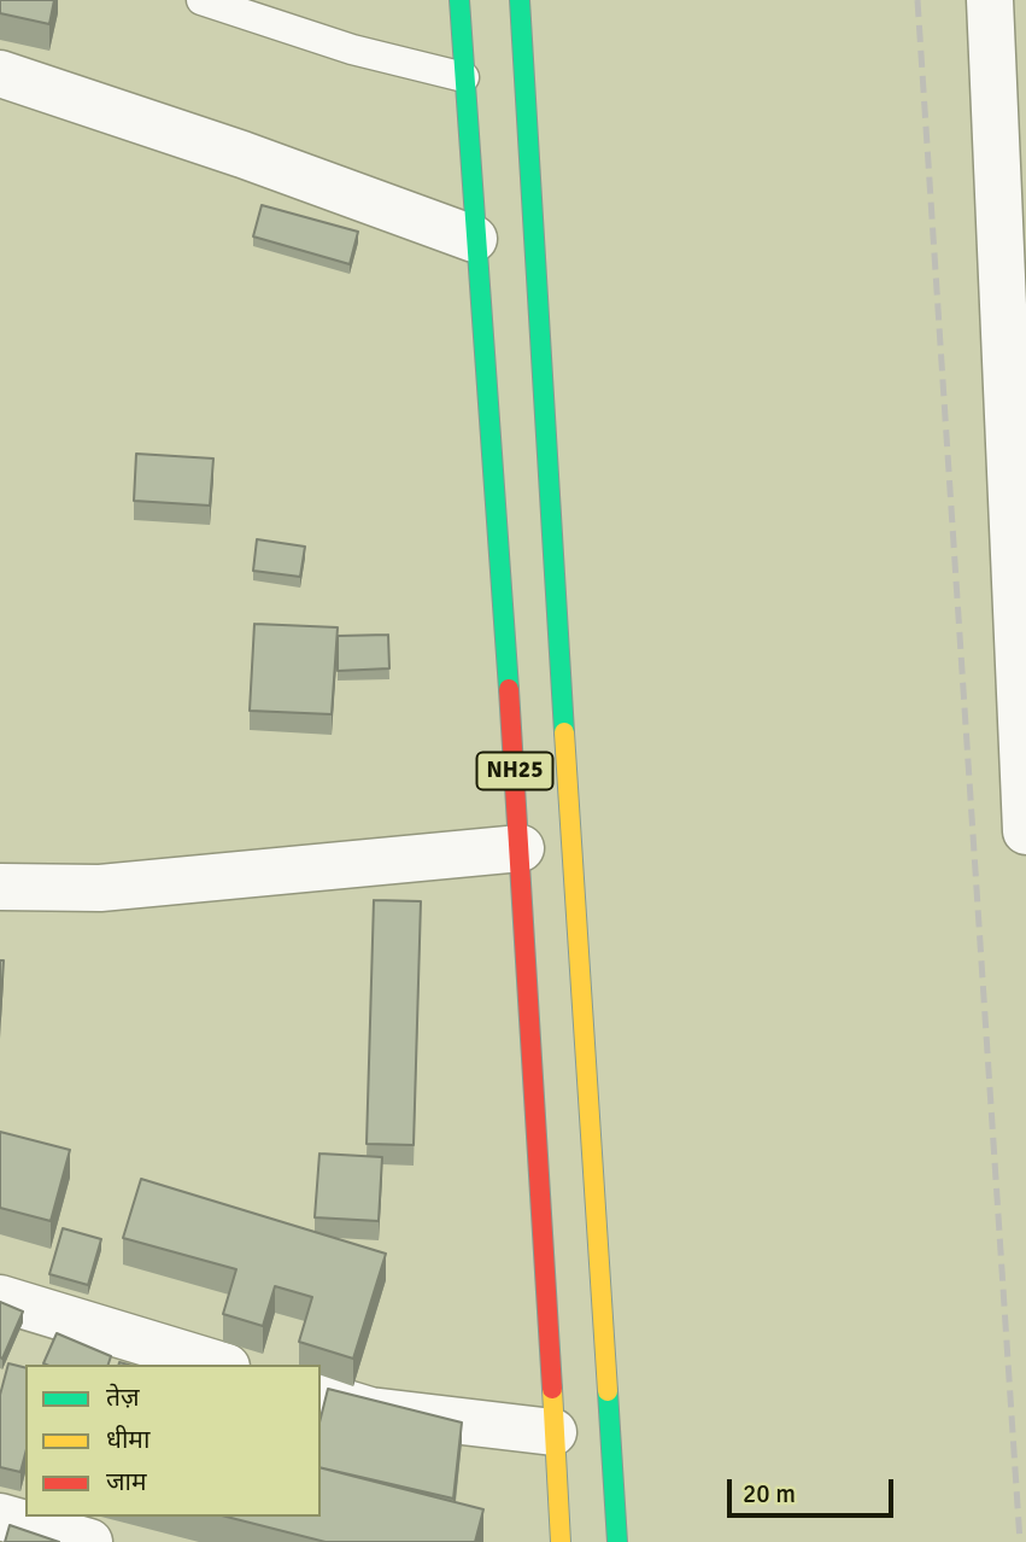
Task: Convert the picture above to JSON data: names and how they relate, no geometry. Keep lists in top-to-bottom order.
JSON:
{
  "streets": {
    "main road": ["NH25"]
  },
  "legend": ["तेज़", "धीमा", "जाम"],
  "scale_bar": "20 m"
}
